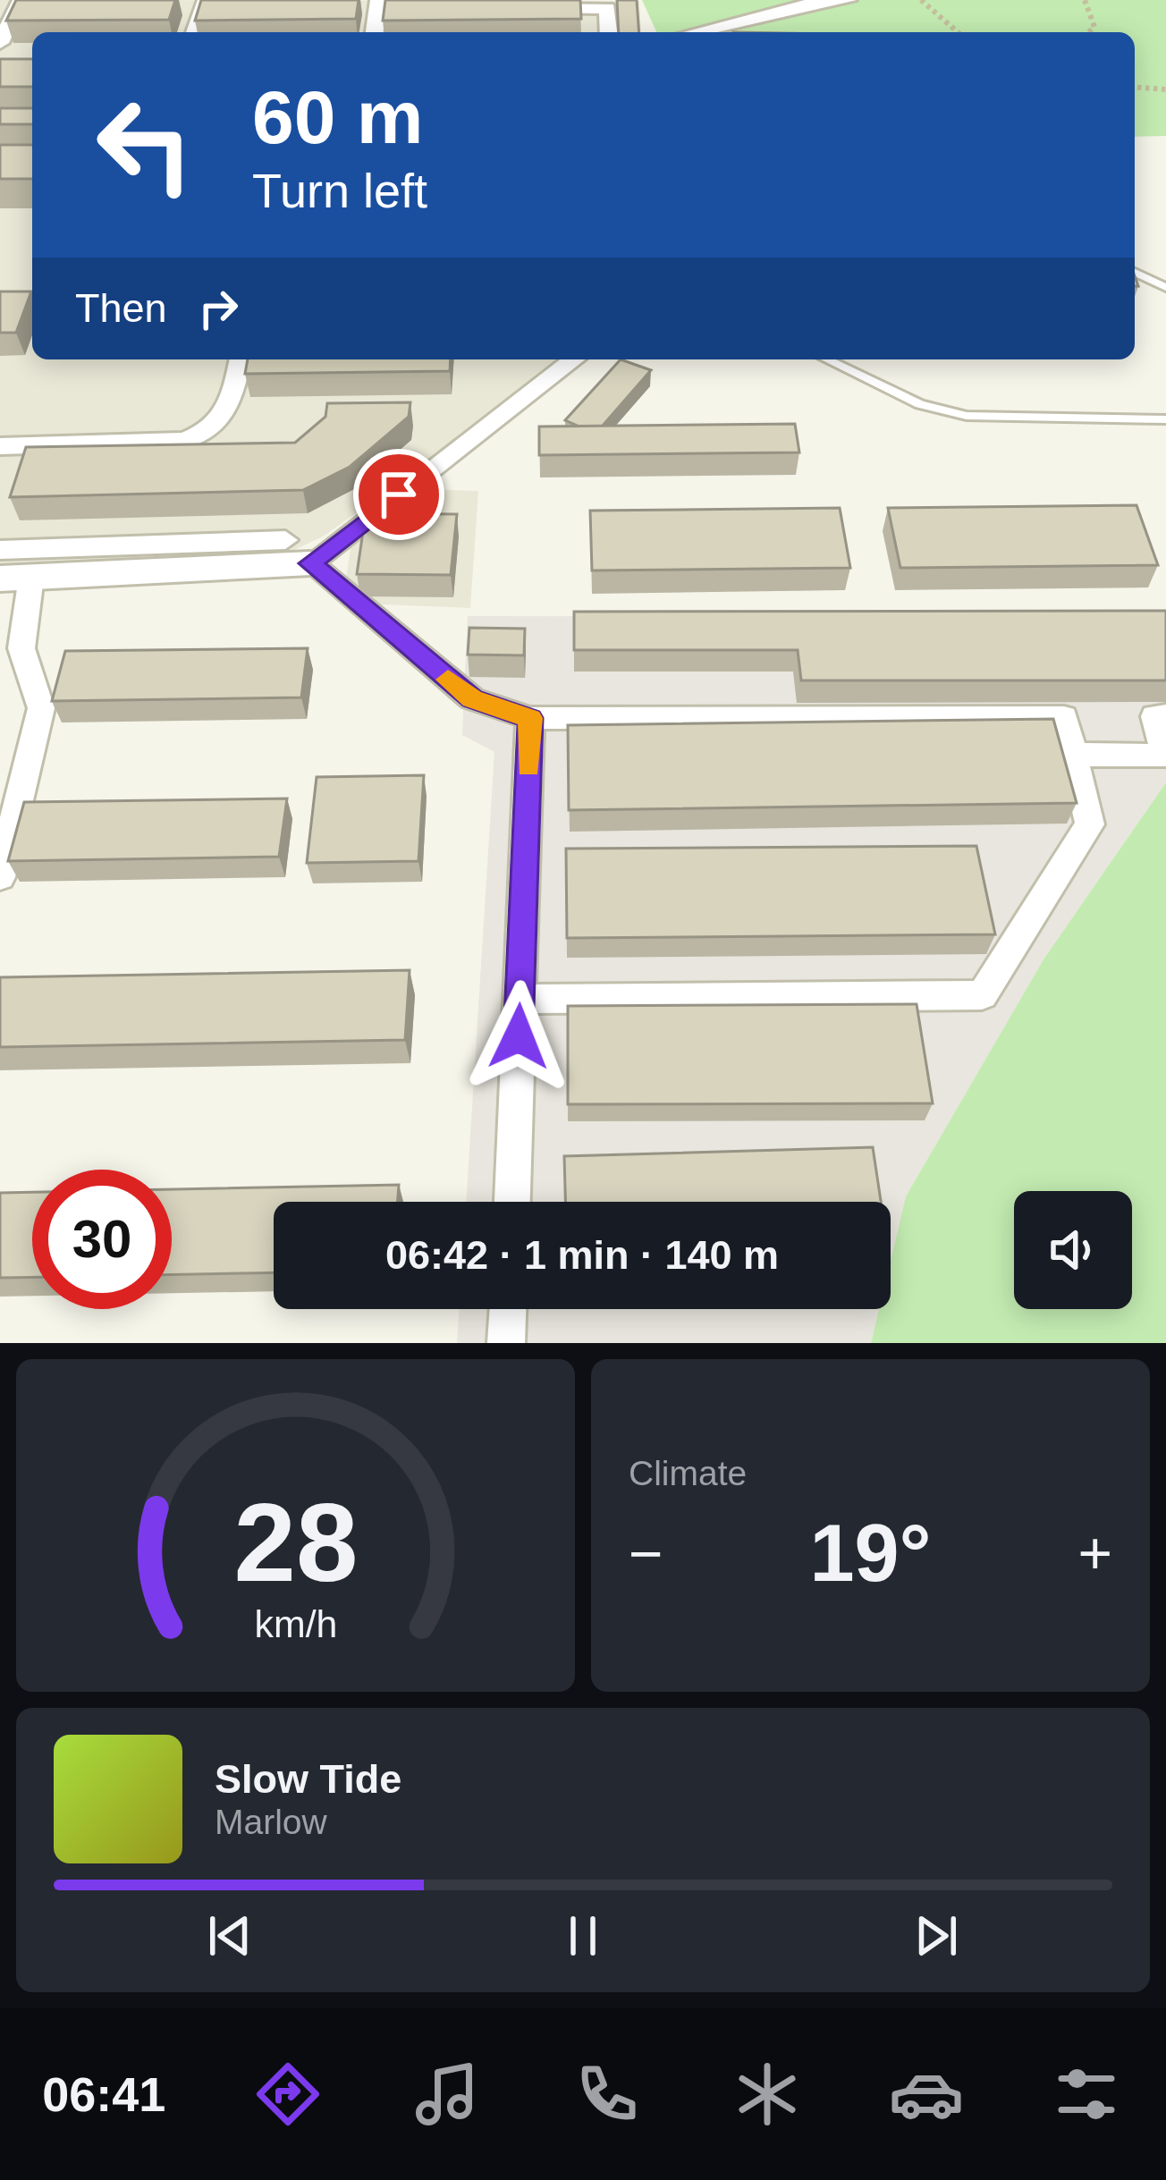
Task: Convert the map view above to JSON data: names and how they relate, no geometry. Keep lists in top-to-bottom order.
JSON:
{
  "page": {
    "turn": ["60 m", "Turn left"],
    "then": "Then",
    "limit": "30",
    "trip": "06:42 · 1 min · 140 m",
    "tile": "Climate",
    "heat": ["−", "19°", "+"],
    "song": ["Slow Tide", "Marlow"],
    "tabs": "06:41",
    "gauge": ["28", "km/h"]
  }
}
